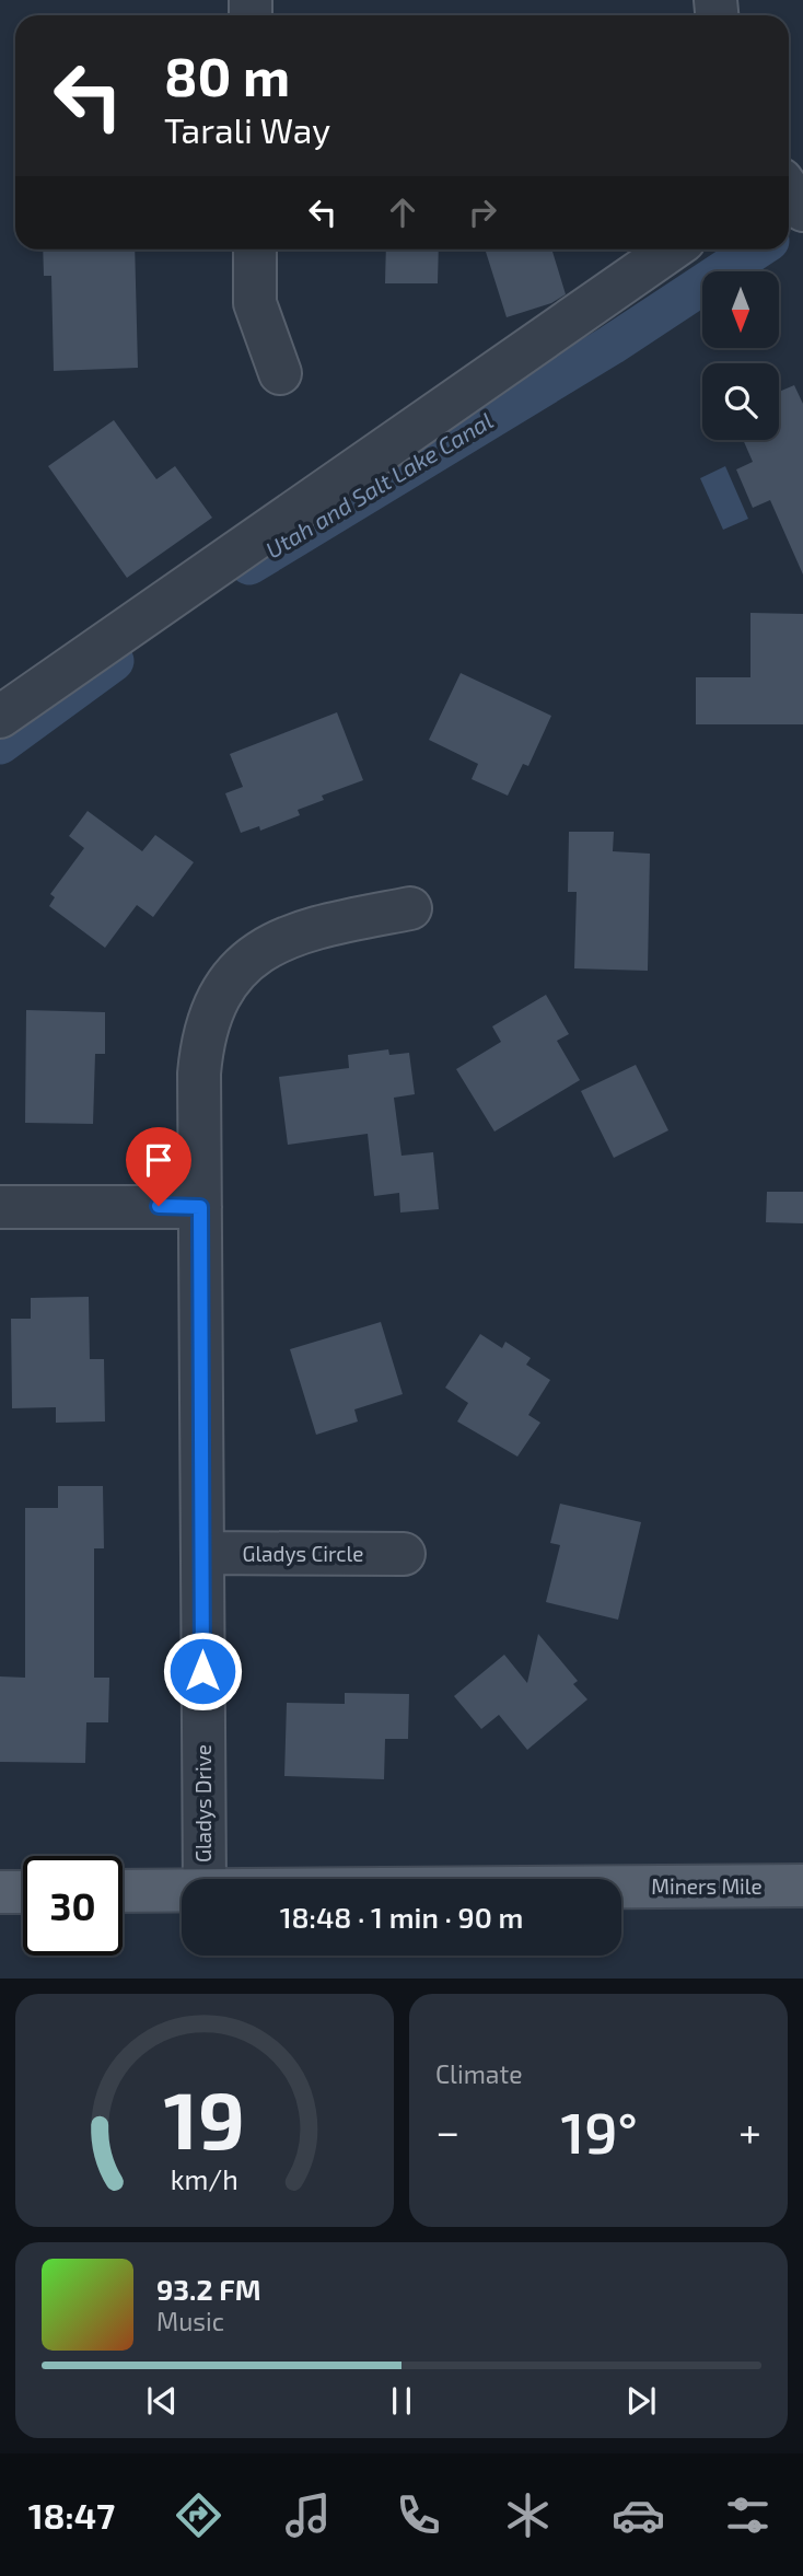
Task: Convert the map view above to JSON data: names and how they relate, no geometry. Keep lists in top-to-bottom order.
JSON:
{
  "streets": {
    "main road": ["Miners Mile"],
    "street": ["Gladys Circle", "Gladys Drive"]
  },
  "crossings": [
    ["Gladys Circle", "Gladys Drive"]
  ],
  "water": ["Utah and Salt Lake Canal"],
  "north": "bottom",
  "page": {
    "turn": ["80 m", "Tarali Way"],
    "limit": "30",
    "trip": "18:48 · 1 min · 90 m",
    "tile": "Climate",
    "heat": ["−", "19°", "+"],
    "song": ["93.2 FM", "Music"],
    "tabs": "18:47",
    "gauge": ["19", "km/h"]
  }
}
